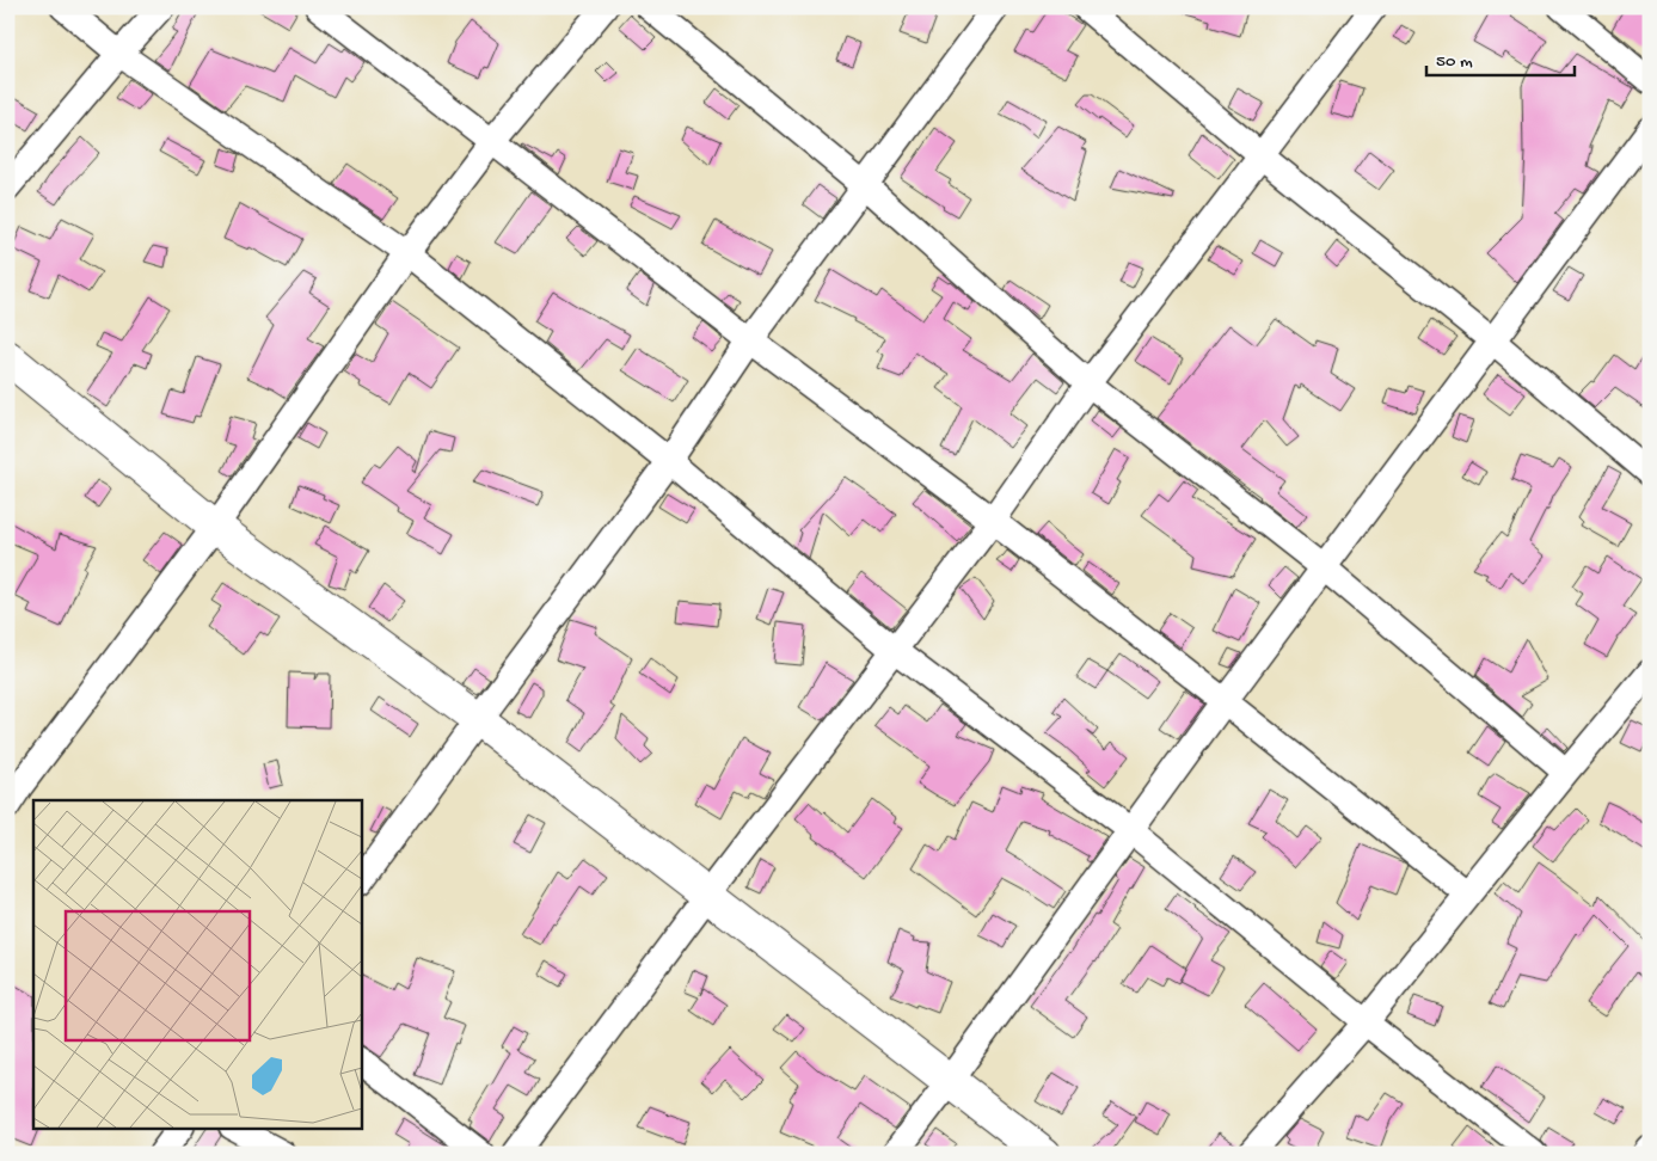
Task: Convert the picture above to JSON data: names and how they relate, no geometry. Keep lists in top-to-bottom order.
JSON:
{
  "scale_bar": "50 m"
}
